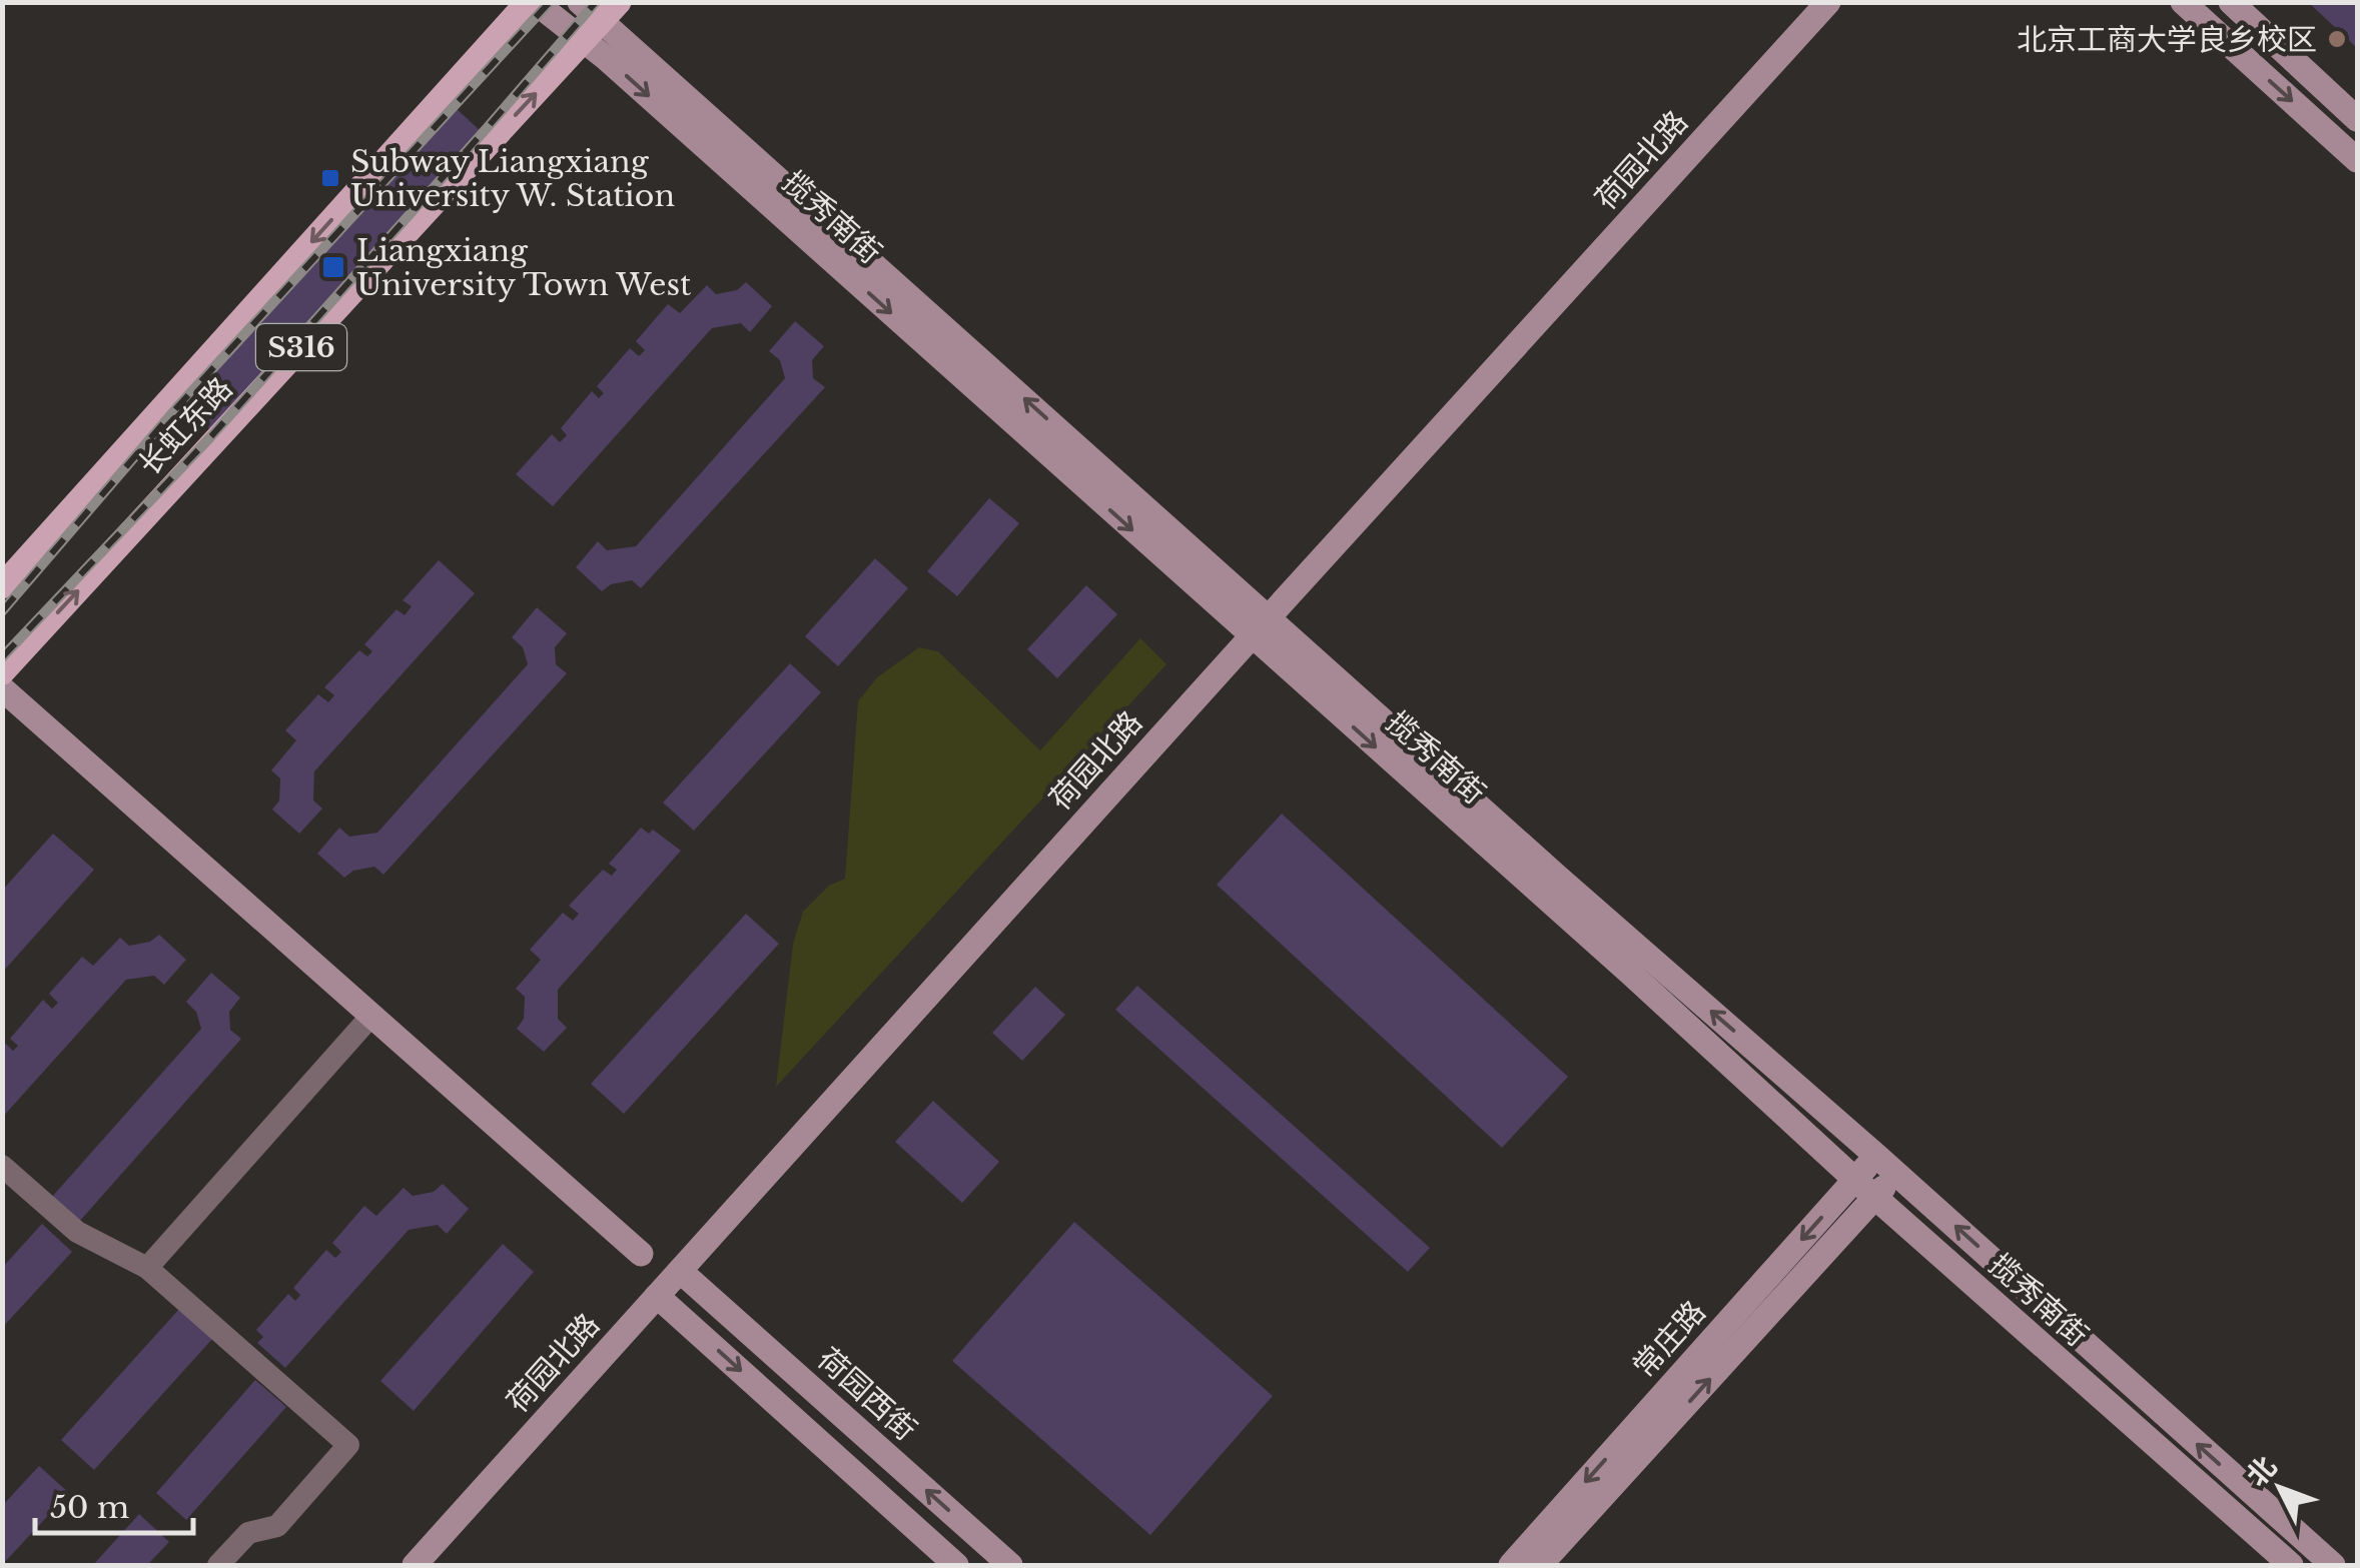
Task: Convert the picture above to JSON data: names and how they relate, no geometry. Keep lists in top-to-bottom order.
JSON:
{
  "streets": {
    "main road": ["S316", "长虹东路"],
    "street": [
      "荷园北路",
      "揽秀南街",
      "常庄路",
      "荷园西街"
    ]
  },
  "crossings": [
    ["荷园北路", "揽秀南街"],
    ["荷园北路", "荷园西街"],
    ["揽秀南街", "长虹东路"],
    ["揽秀南街", "常庄路"]
  ],
  "places": {
    "other": ["北京工商大学良乡校区"],
    "transit": ["Subway Liangxiang University W. Station", "Liangxiang University Town West"]
  },
  "scale_bar": "50 m",
  "north": "top left"
}
